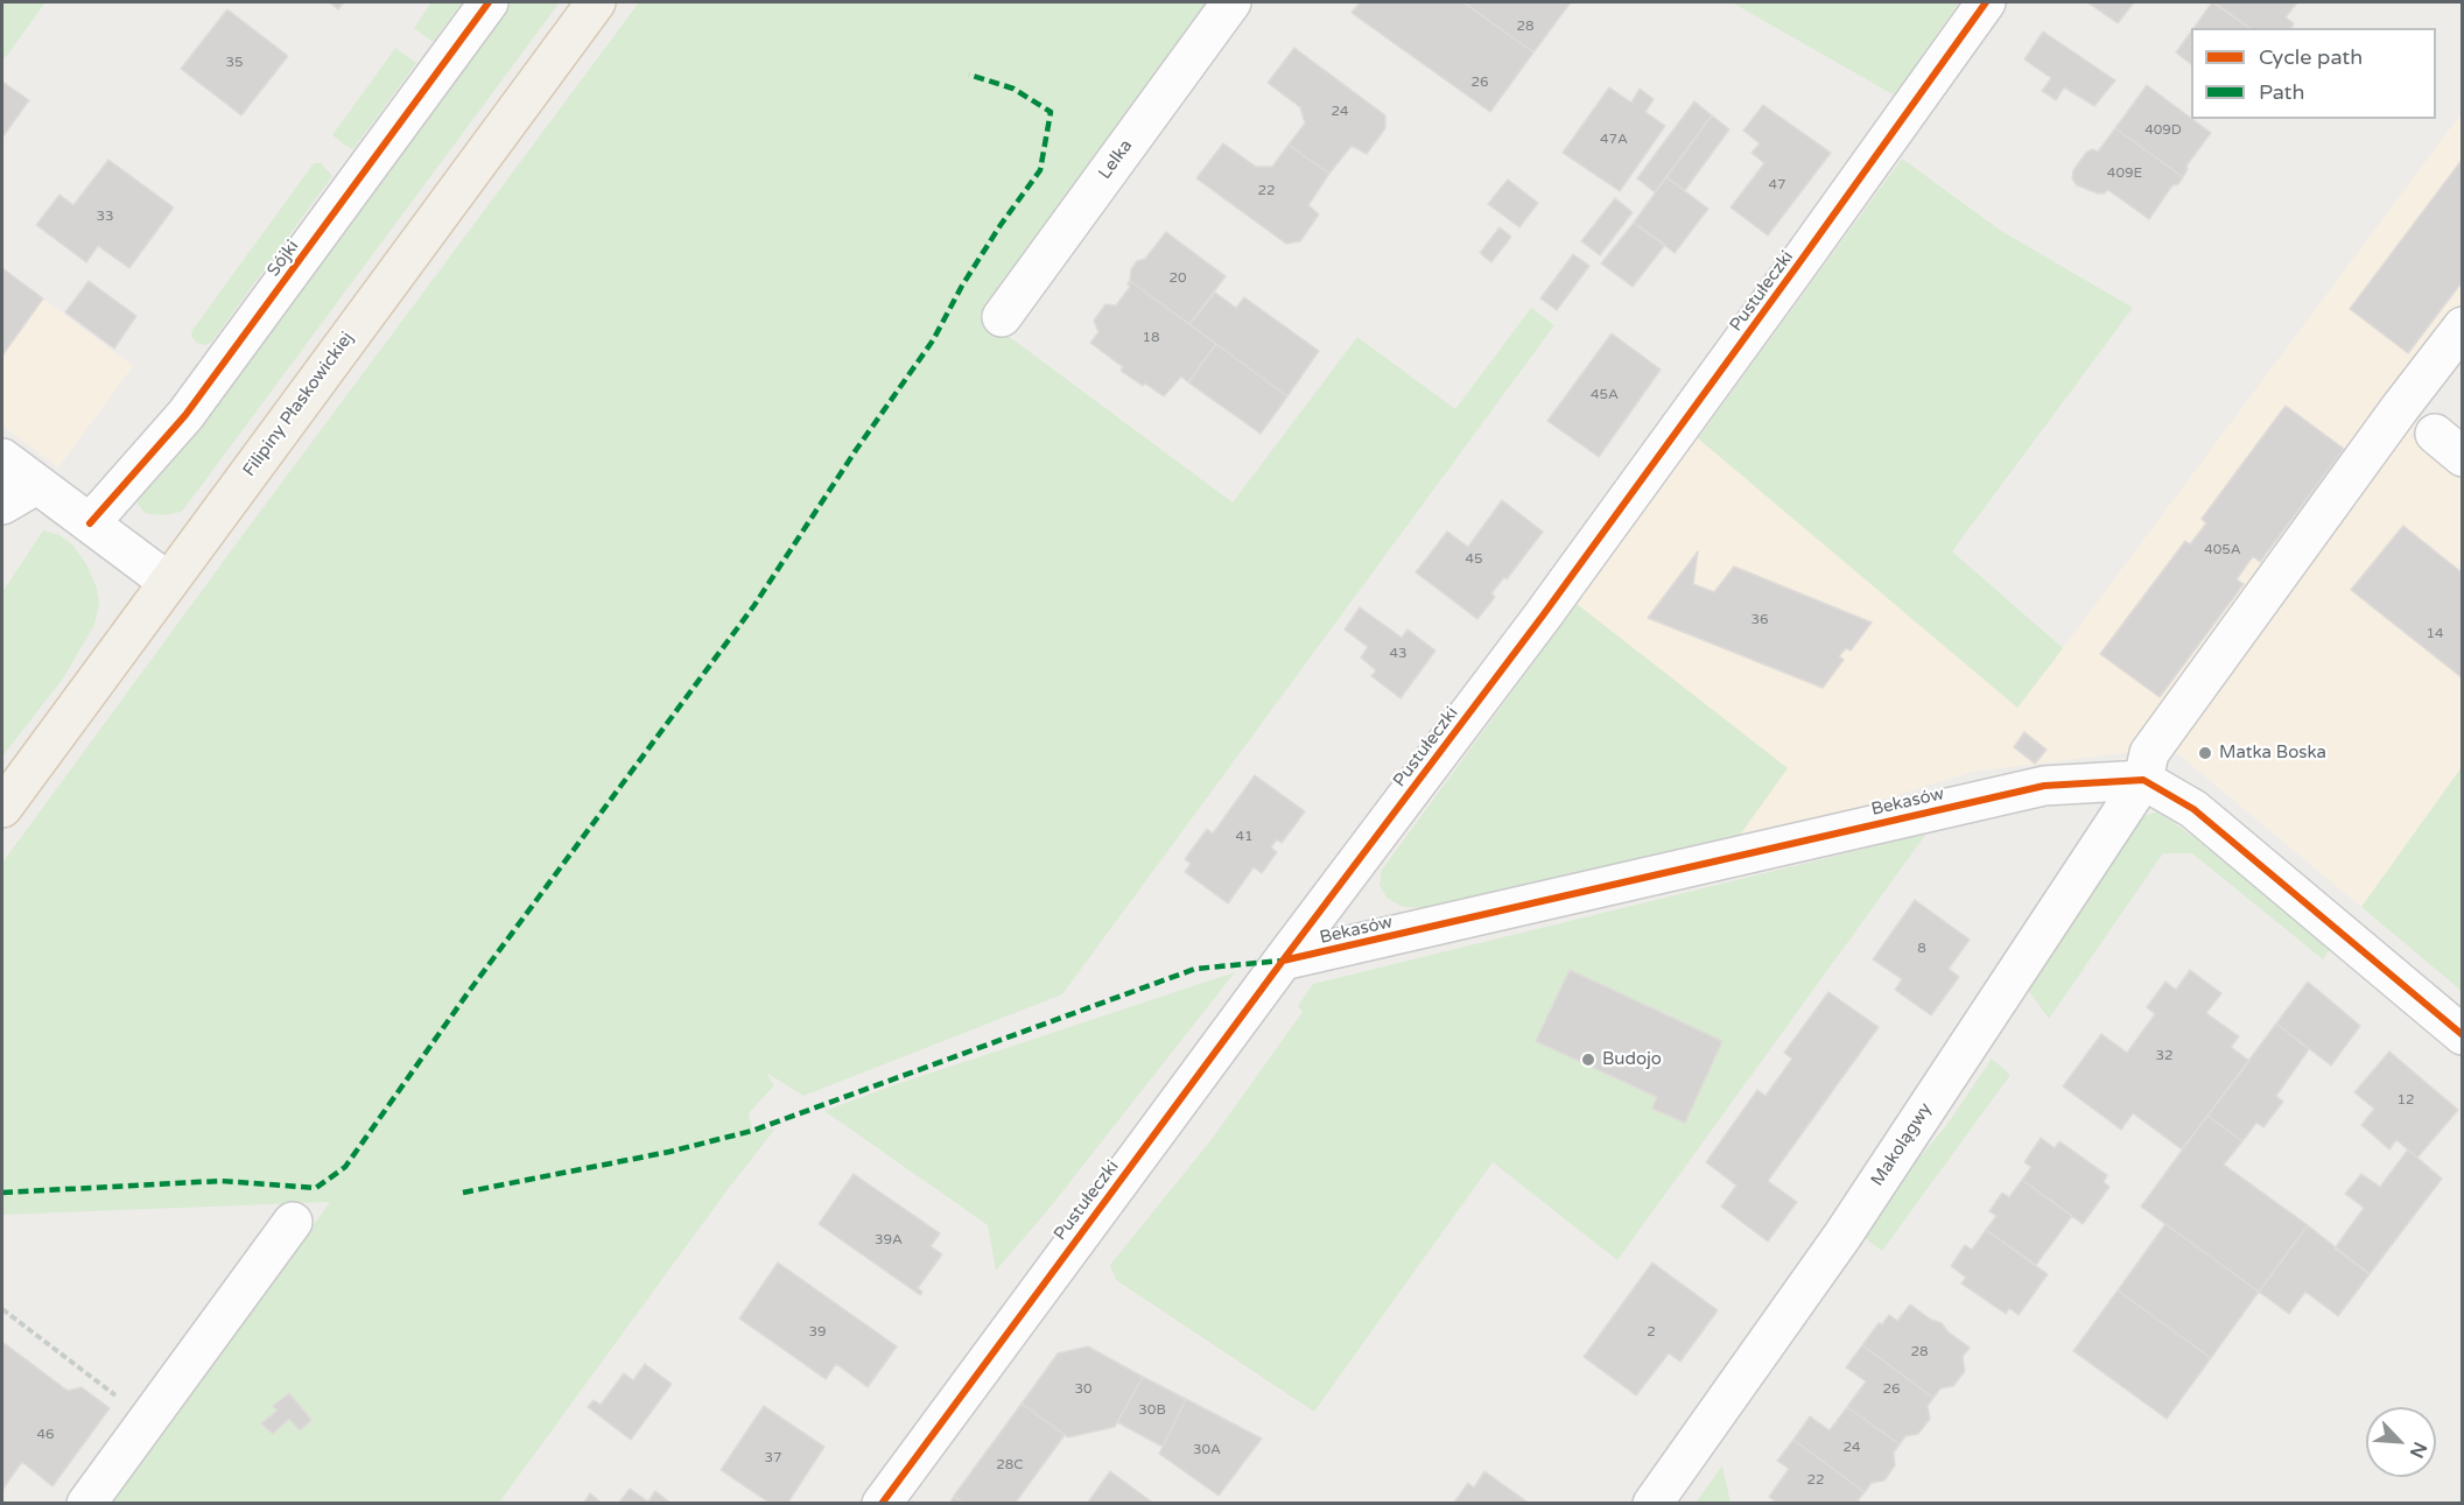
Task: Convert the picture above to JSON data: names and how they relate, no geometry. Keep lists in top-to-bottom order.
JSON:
{
  "streets": {
    "main road": ["Filipiny Płaskowickiej"],
    "street": [
      "Lelka",
      "Sójki",
      "Pustułeczki",
      "Bekasów",
      "Makolągwy"
    ]
  },
  "crossings": [
    ["Pustułeczki", "Bekasów"],
    ["Bekasów", "Makolągwy"]
  ],
  "places": ["Matka Boska", "Budojo"],
  "house_numbers": [
    "28",
    "35",
    "26",
    "24",
    "409D",
    "47A",
    "409E",
    "47",
    "22",
    "33",
    "20",
    "18",
    "45A",
    "405A",
    "45",
    "36",
    "14",
    "43",
    "41",
    "8",
    "32",
    "12",
    "39A",
    "39",
    "2",
    "28",
    "30",
    "26",
    "30B",
    "46",
    "24",
    "30A",
    "37",
    "28C",
    "22"
  ],
  "legend": ["Cycle path", "Path"],
  "north": "bottom right"
}
